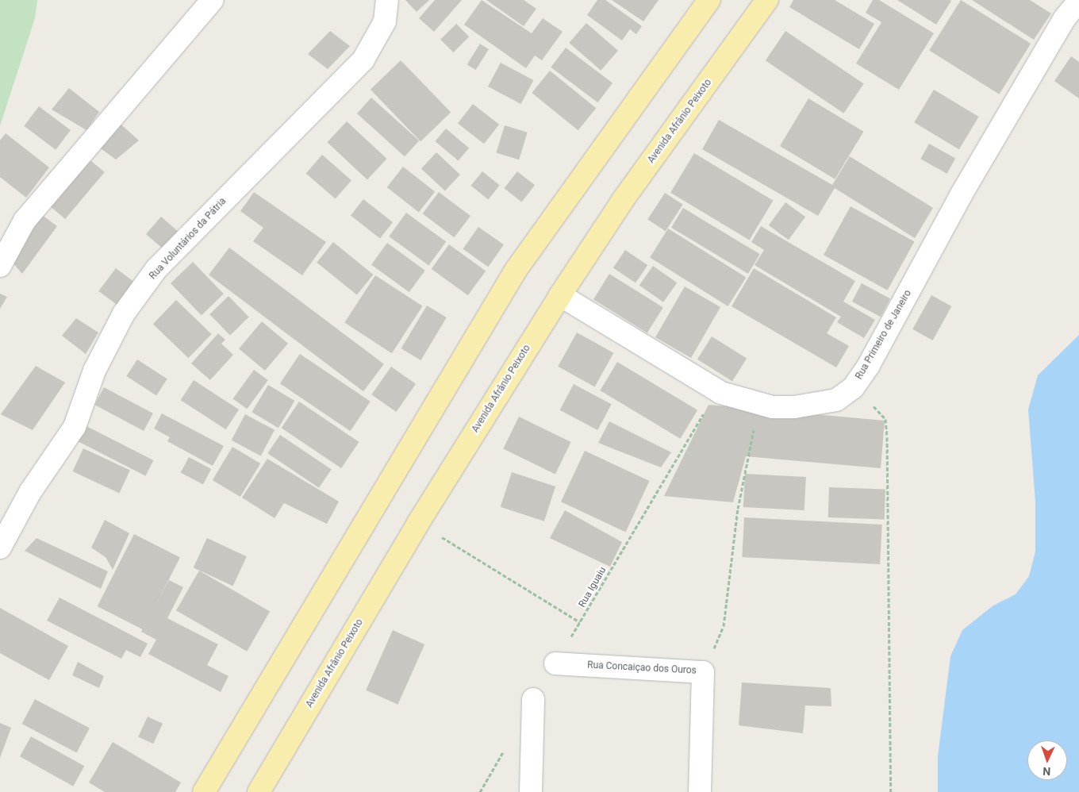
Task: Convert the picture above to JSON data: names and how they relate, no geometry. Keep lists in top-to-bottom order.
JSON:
{
  "streets": {
    "main road": ["Avenida Afrânio Peixoto"],
    "street": ["Rua Voluntários da Pátria", "Rua Primeiro de Janeiro", "Rua Concaiçao dos Ouros"],
    "path": ["Rua Iguaiu"]
  },
  "crossings": [
    ["Avenida Afrânio Peixoto", "Rua Primeiro de Janeiro"],
    ["Rua Primeiro de Janeiro", "Rua Iguaiu"],
    ["Rua Iguaiu", "Rua Concaiçao dos Ouros"]
  ],
  "north": "bottom"
}
